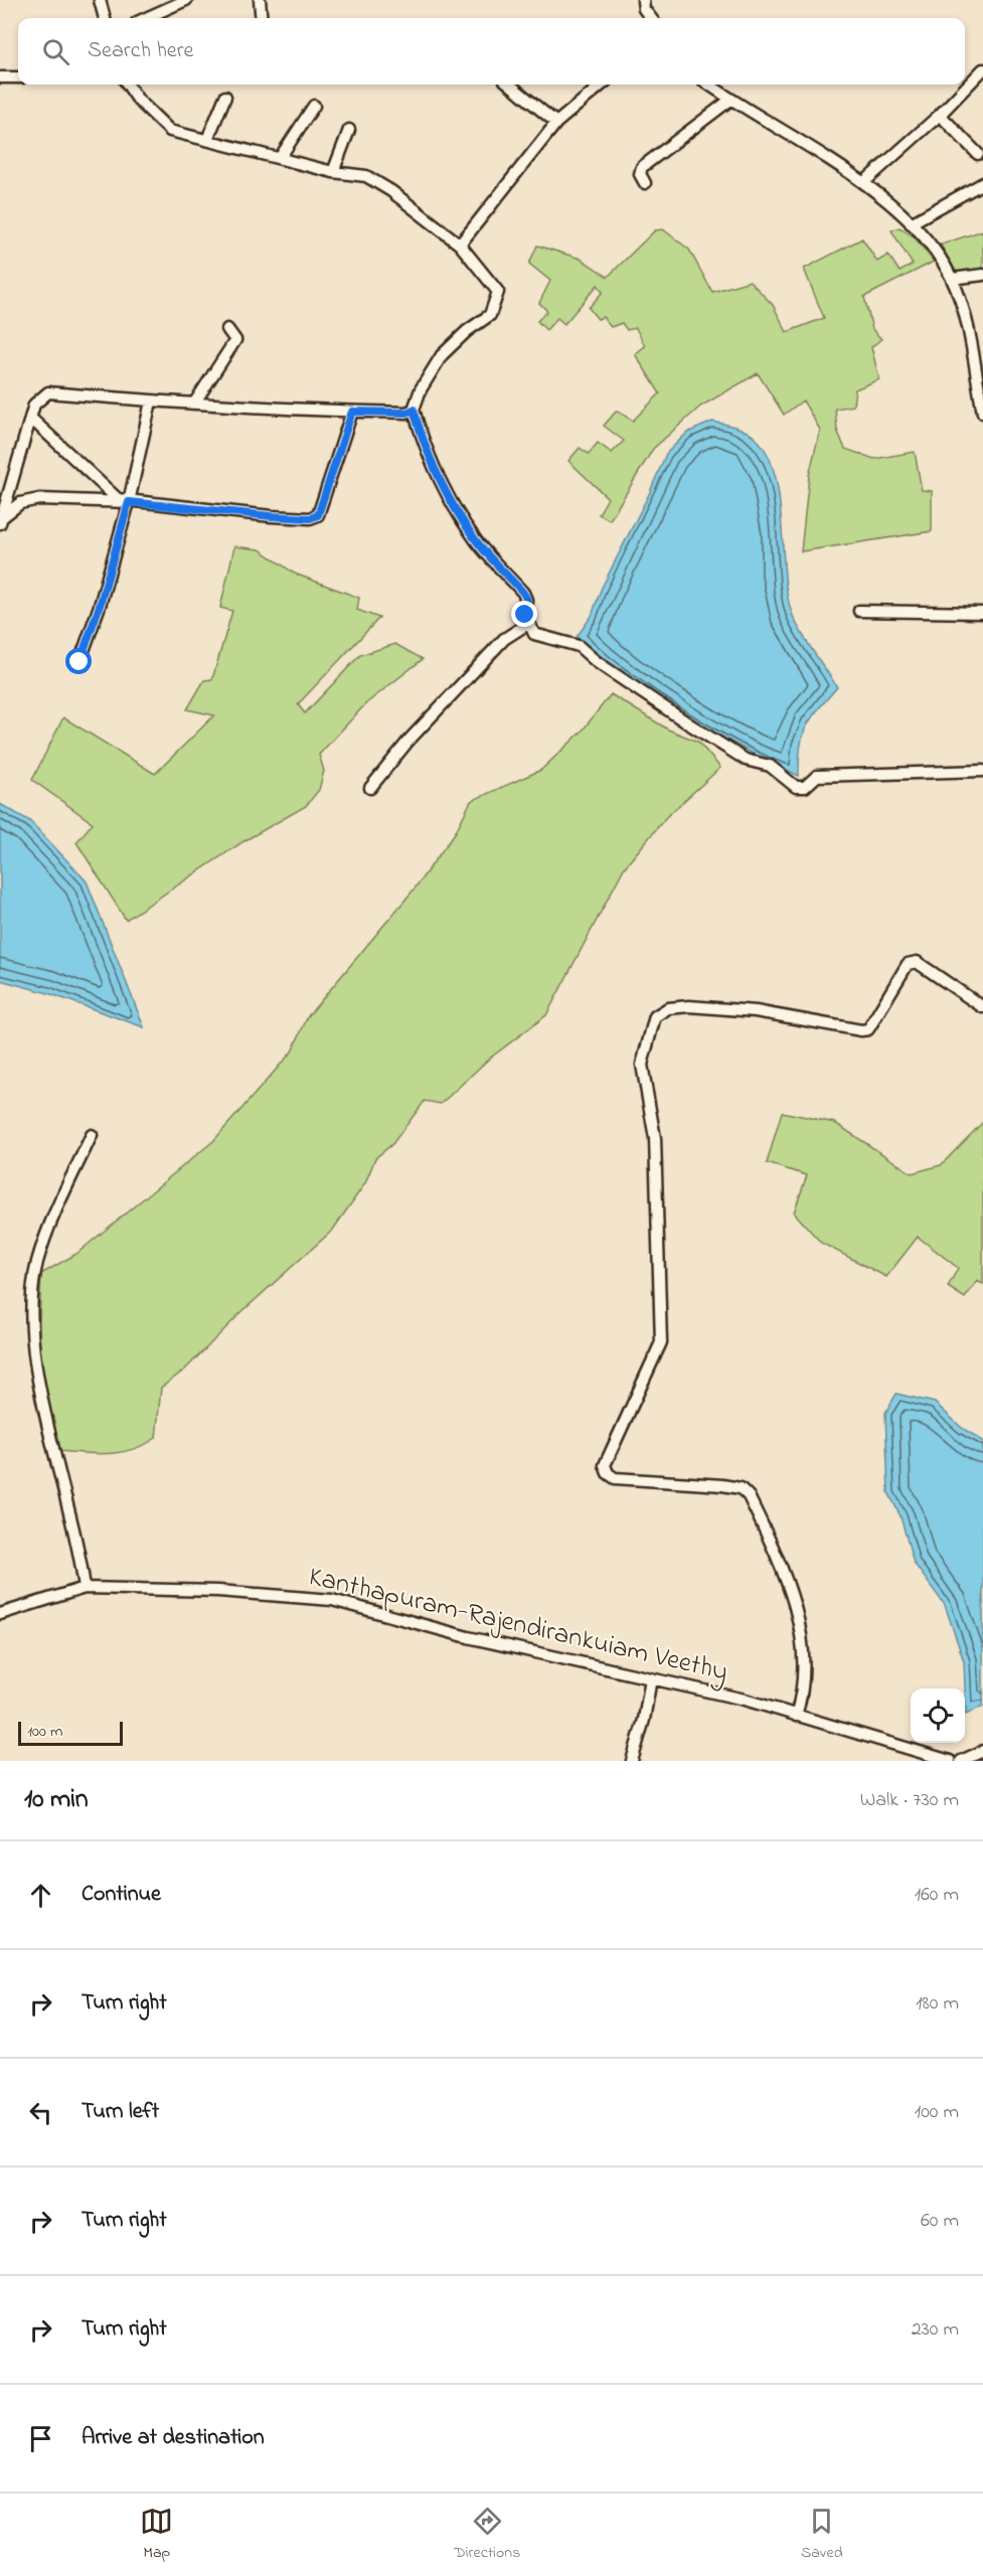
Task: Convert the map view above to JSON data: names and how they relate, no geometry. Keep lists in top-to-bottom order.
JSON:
{
  "streets": {
    "street": ["Kanthapuram-Rajendirankuiam Veethy"]
  },
  "scale_bar": "100 m",
  "page": {
    "search": "Search here",
    "scale": "100 m",
    "heading": ["10 min", "Walk · 730 m"],
    "list": [
      ["Continue", "160 m"],
      ["Turn right", "180 m"],
      ["Turn left", "100 m"],
      ["Turn right", "60 m"],
      ["Turn right", "230 m"],
      "Arrive at destination"
    ],
    "nav": ["Map", "Directions", "Saved"]
  }
}
